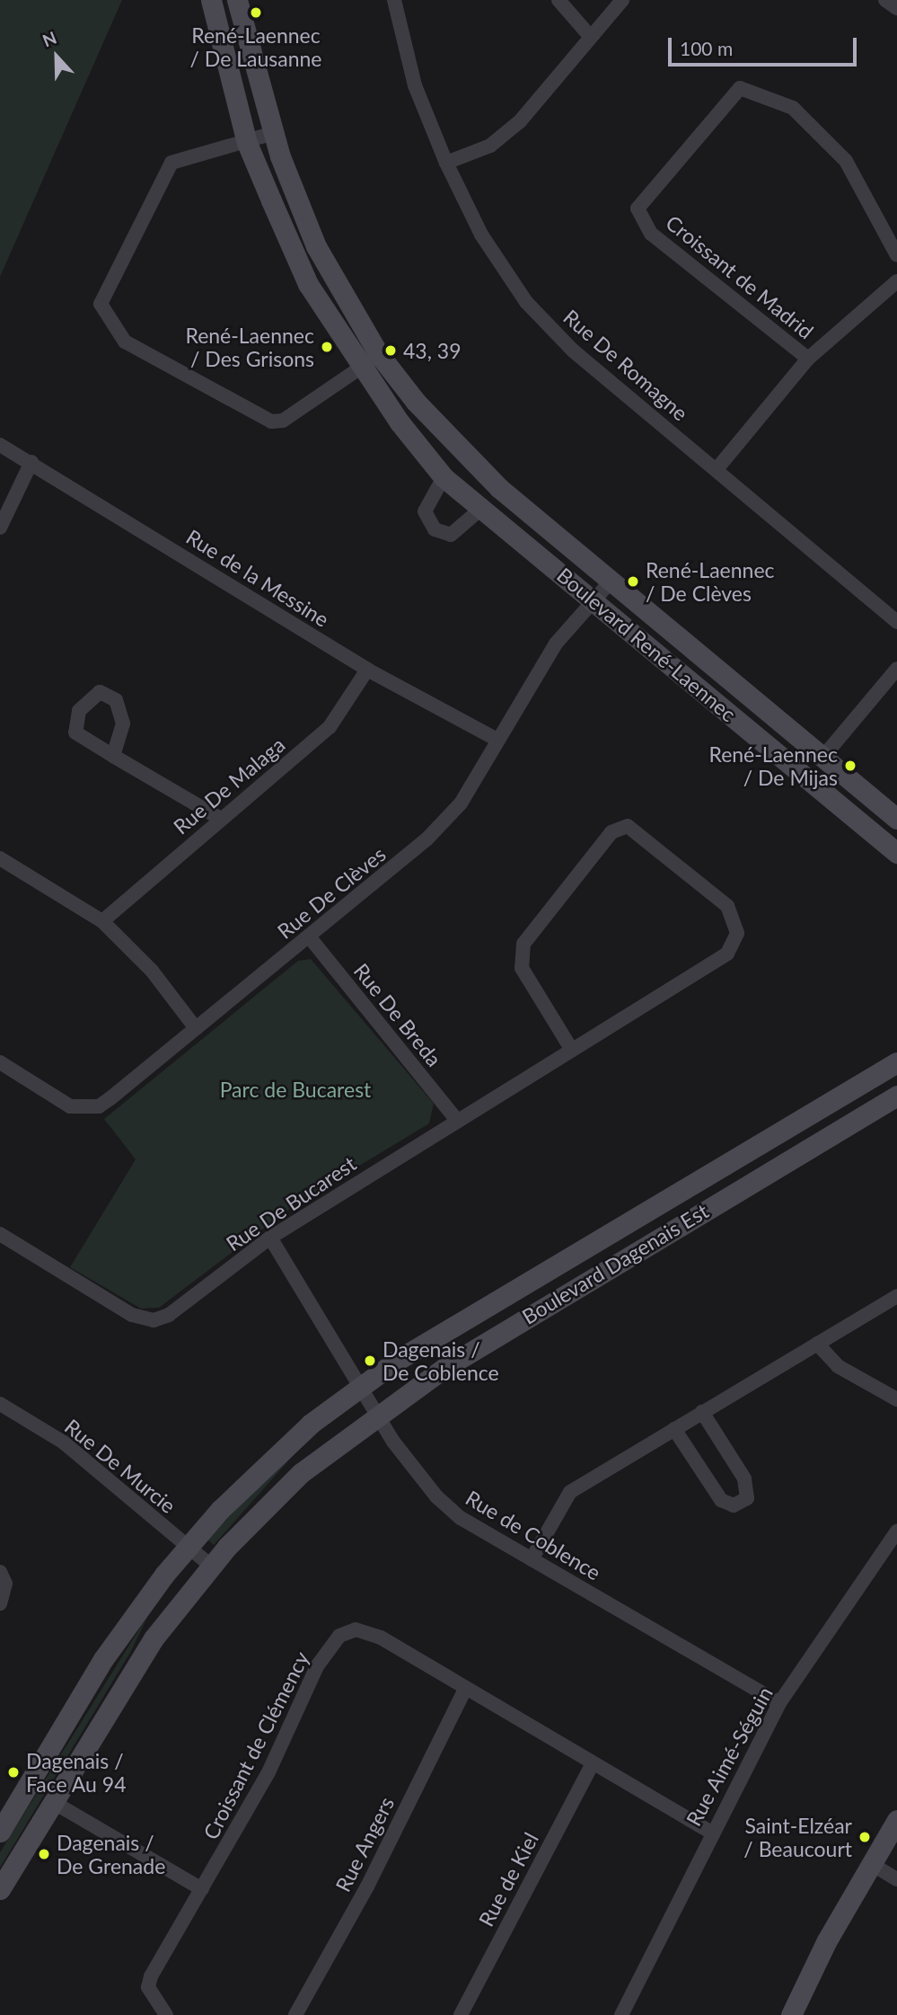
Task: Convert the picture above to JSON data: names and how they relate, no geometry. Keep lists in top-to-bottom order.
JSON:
{
  "streets": {
    "street": [
      "Croissant de Madrid",
      "Rue De Romagne",
      "Rue de la Messine",
      "Boulevard René-Laennec",
      "Rue De Malaga",
      "Rue De Clèves",
      "Rue De Breda",
      "Rue De Bucarest",
      "Boulevard Dagenais Est",
      "Rue De Murcie",
      "Rue de Coblence",
      "Croissant de Clémency",
      "Rue Aimé-Séguin",
      "Rue Angers",
      "Rue de Kiel"
    ]
  },
  "crossings": [
    ["Rue de la Messine", "Rue De Malaga"],
    ["Rue de la Messine", "Rue De Clèves"],
    ["Boulevard René-Laennec", "Rue De Clèves"],
    ["Rue De Clèves", "Rue De Breda"],
    ["Rue De Breda", "Rue De Bucarest"],
    ["Rue De Bucarest", "Rue de Coblence"],
    ["Boulevard Dagenais Est", "Rue De Murcie"],
    ["Boulevard Dagenais Est", "Rue de Coblence"],
    ["Rue de Coblence", "Rue Aimé-Séguin"],
    ["Croissant de Clémency", "Rue Aimé-Séguin"],
    ["Croissant de Clémency", "Rue Angers"],
    ["Croissant de Clémency", "Rue de Kiel"]
  ],
  "parks": ["Parc de Bucarest"],
  "places": [
    "René-Laennec / De Lausanne",
    "René-Laennec / Des Grisons",
    "43, 39",
    "René-Laennec / De Clèves",
    "René-Laennec / De Mijas",
    "Dagenais / De Coblence",
    "Dagenais / Face Au 94",
    "Saint-Elzéar / Beaucourt",
    "Dagenais / De Grenade"
  ],
  "scale_bar": "100 m",
  "north": "top"
}
